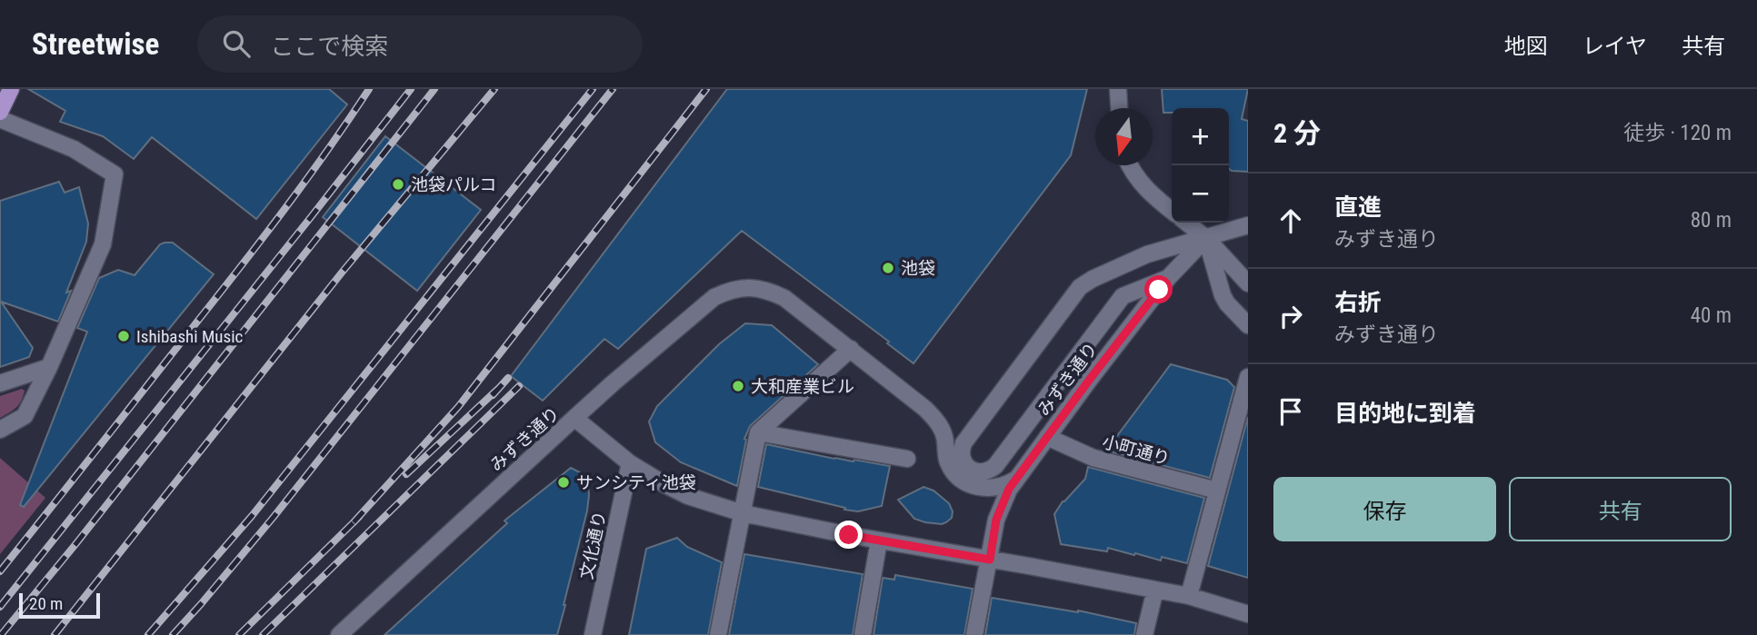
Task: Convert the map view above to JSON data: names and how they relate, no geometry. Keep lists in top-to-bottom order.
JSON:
{
  "streets": {
    "street": ["みずき通り", "小町通り", "文化通り"]
  },
  "crossings": [
    ["みずき通り", "小町通り"],
    ["みずき通り", "文化通り"]
  ],
  "places": [
    "池袋パルコ",
    "池袋",
    "Ishibashi Music",
    "大和産業ビル",
    "サンシティ池袋"
  ],
  "scale_bar": "20 m",
  "north": "bottom",
  "page": {
    "header": "Streetwise",
    "search": "ここで検索",
    "nav": ["地図", "レイヤ", "共有"],
    "heading": ["2 分", "徒歩 · 120 m"],
    "map_buttons": ["+", "−"],
    "list": [
      ["直進", "みずき通り", "80 m"],
      ["右折", "みずき通り", "40 m"],
      "目的地に到着"
    ],
    "buttons": ["保存", "共有"],
    "scale": "20 m"
  }
}
